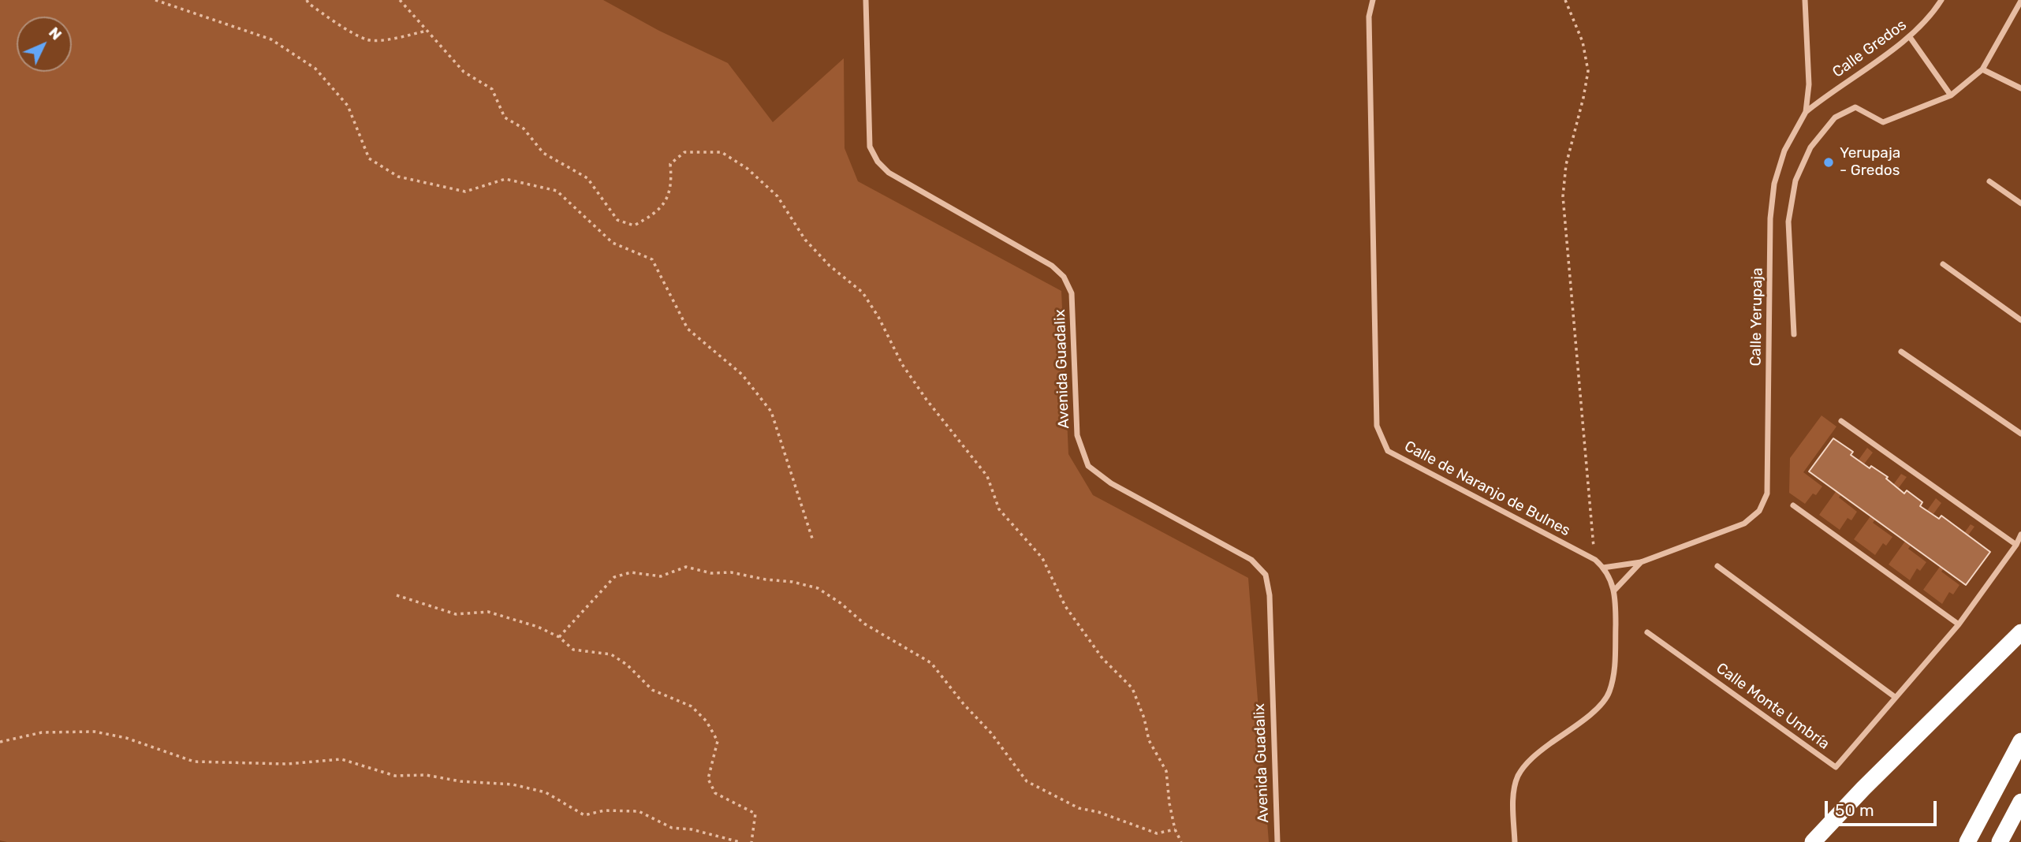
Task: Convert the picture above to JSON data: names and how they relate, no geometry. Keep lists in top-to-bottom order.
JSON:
{
  "streets": {
    "street": [
      "Calle Gredos",
      "Calle Yerupaja",
      "Avenida Guadalix",
      "Calle de Naranjo de Bulnes",
      "Calle Monte Umbría"
    ]
  },
  "crossings": [
    ["Calle Gredos", "Calle Yerupaja"],
    ["Calle Yerupaja", "Calle de Naranjo de Bulnes"]
  ],
  "places": ["Yerupaja - Gredos"],
  "scale_bar": "50 m",
  "north": "top right"
}
